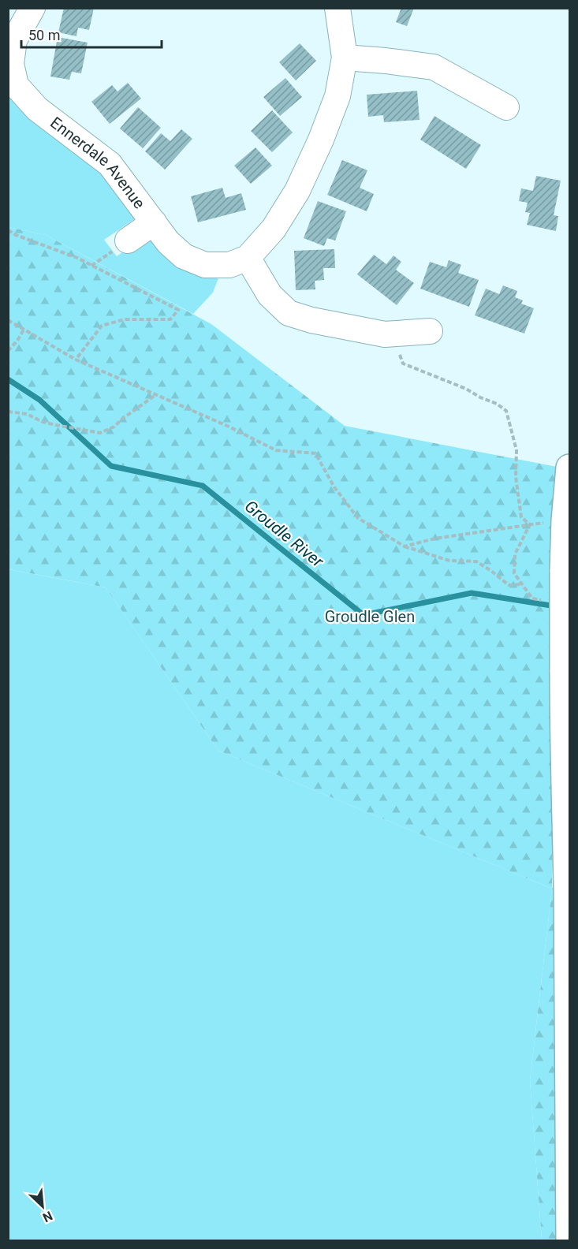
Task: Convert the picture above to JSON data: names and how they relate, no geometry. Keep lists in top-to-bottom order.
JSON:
{
  "streets": {
    "street": ["Ennerdale Avenue"]
  },
  "water": ["Groudle River"],
  "parks": ["Groudle Glen"],
  "scale_bar": "50 m",
  "north": "bottom right"
}
